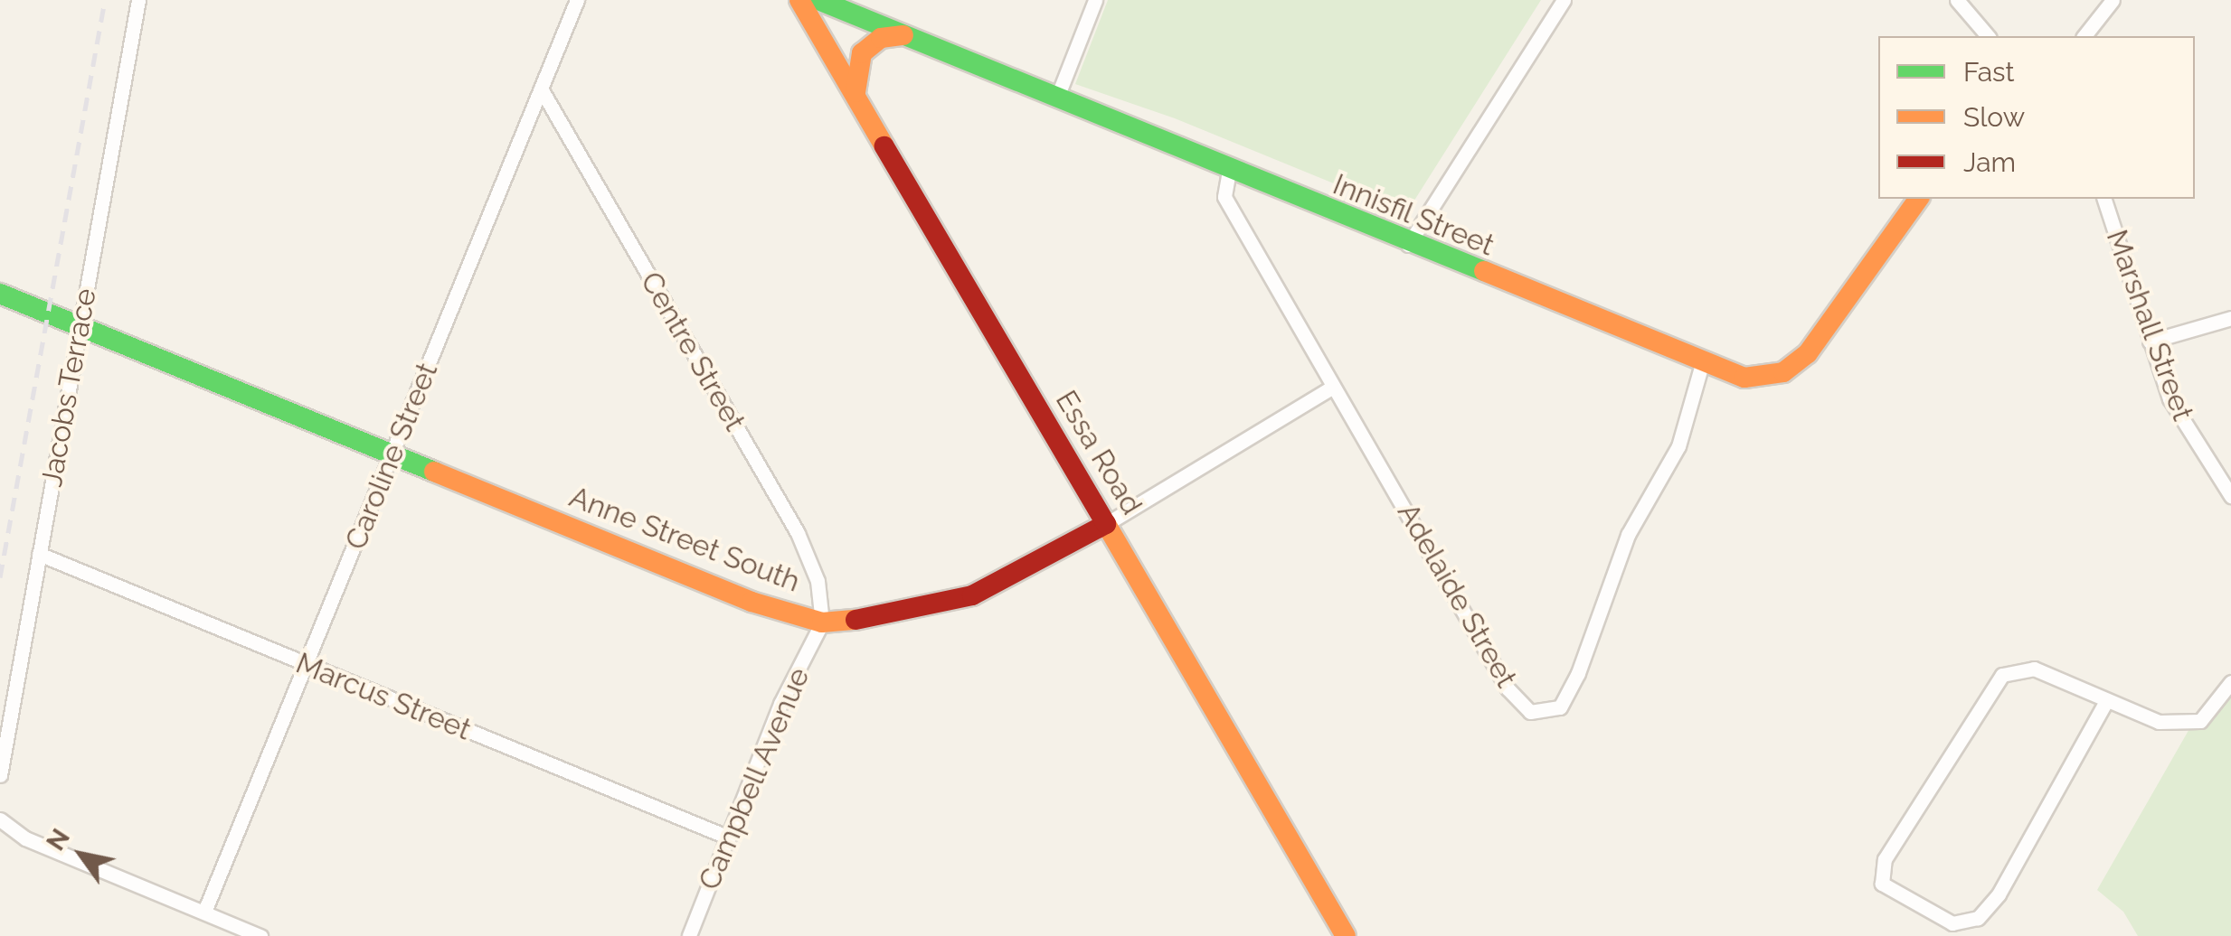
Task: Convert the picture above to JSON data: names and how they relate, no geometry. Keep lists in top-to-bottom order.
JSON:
{
  "streets": {
    "street": [
      "Innisfil Street",
      "Marshall Street",
      "Centre Street",
      "Jacobs Terrace",
      "Essa Road",
      "Caroline Street",
      "Anne Street South",
      "Adelaide Street",
      "Marcus Street",
      "Campbell Avenue"
    ]
  },
  "crossings": [
    ["Innisfil Street", "Adelaide Street"],
    ["Centre Street", "Caroline Street"],
    ["Centre Street", "Anne Street South"],
    ["Centre Street", "Campbell Avenue"],
    ["Jacobs Terrace", "Anne Street South"],
    ["Jacobs Terrace", "Marcus Street"],
    ["Essa Road", "Anne Street South"],
    ["Caroline Street", "Anne Street South"],
    ["Caroline Street", "Marcus Street"],
    ["Anne Street South", "Adelaide Street"],
    ["Anne Street South", "Campbell Avenue"],
    ["Marcus Street", "Campbell Avenue"]
  ],
  "legend": ["Fast", "Slow", "Jam"],
  "north": "top left"
}
